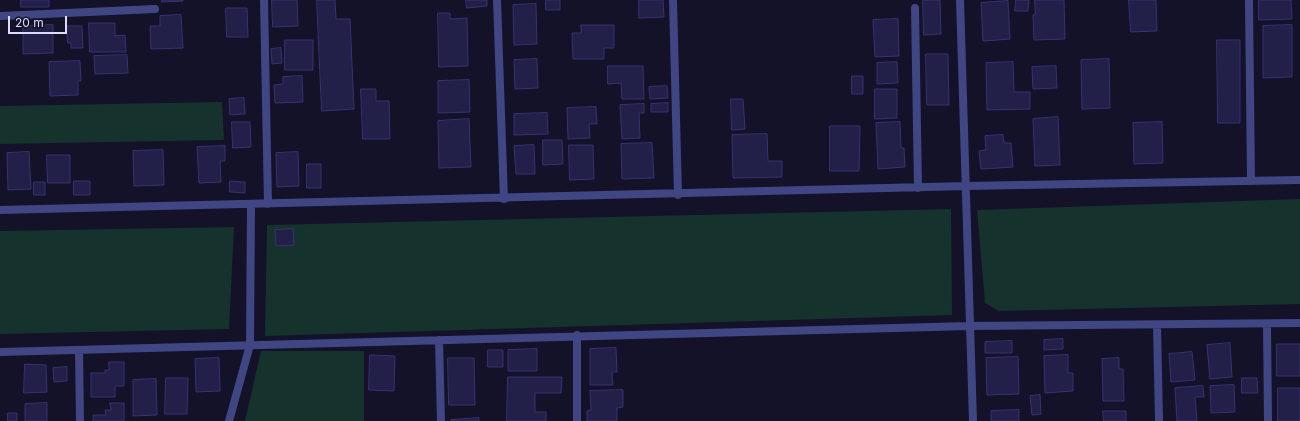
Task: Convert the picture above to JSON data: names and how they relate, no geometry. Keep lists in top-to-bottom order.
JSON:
{
  "scale_bar": "20 m"
}
